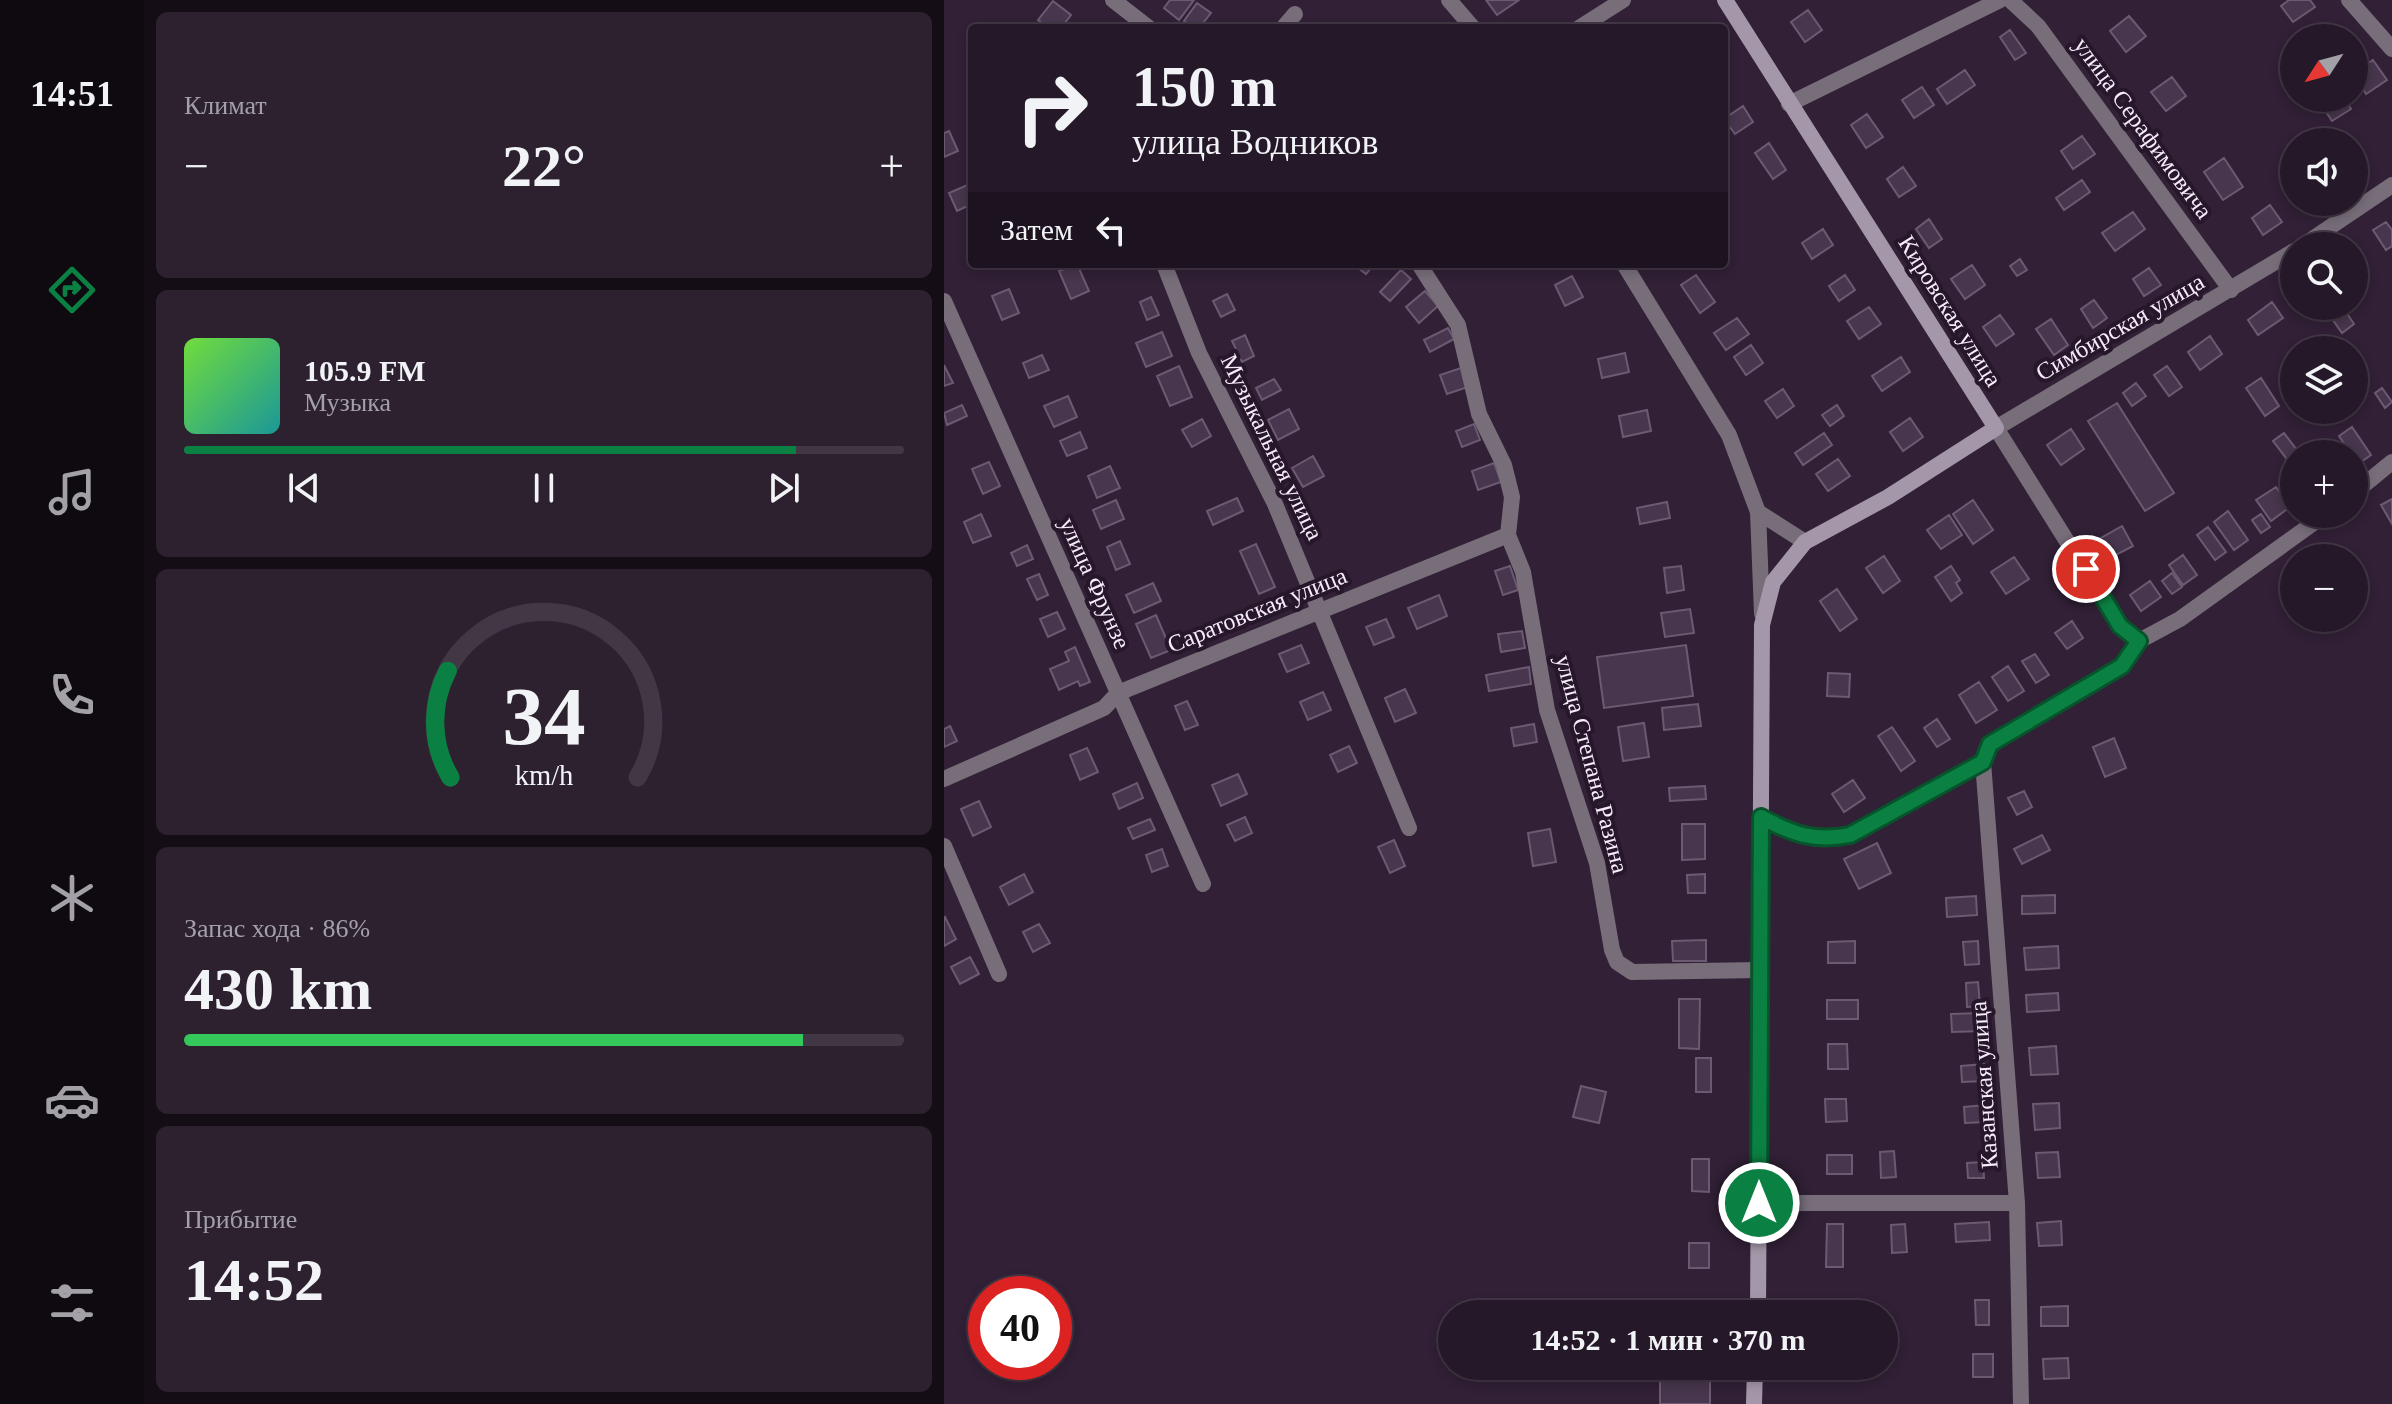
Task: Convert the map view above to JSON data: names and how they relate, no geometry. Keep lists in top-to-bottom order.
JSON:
{
  "streets": {
    "street": [
      "улица Серафимовича",
      "Кировская улица",
      "Симбирская улица",
      "Музыкальная улица",
      "улица Фрунзе",
      "Саратовская улица",
      "улица Степана Разина",
      "Казанская улица"
    ]
  },
  "crossings": [
    ["улица Серафимовича", "Симбирская улица"],
    ["Кировская улица", "Симбирская улица"],
    ["Музыкальная улица", "Саратовская улица"],
    ["улица Фрунзе", "Саратовская улица"],
    ["Саратовская улица", "улица Степана Разина"]
  ],
  "north": "bottom left",
  "page": {
    "tabs": "14:51",
    "tile": [
      "Климат",
      ["Запас хода · 86%", "430 km"],
      ["Прибытие", "14:52"]
    ],
    "map_buttons": ["+", "−"],
    "turn": ["150 m", "улица Водников"],
    "heat": ["−", "22°", "+"],
    "then": "Затем",
    "song": ["105.9 FM", "Музыка"],
    "limit": "40",
    "trip": "14:52 · 1 мин · 370 m",
    "gauge": ["34", "km/h"]
  }
}
